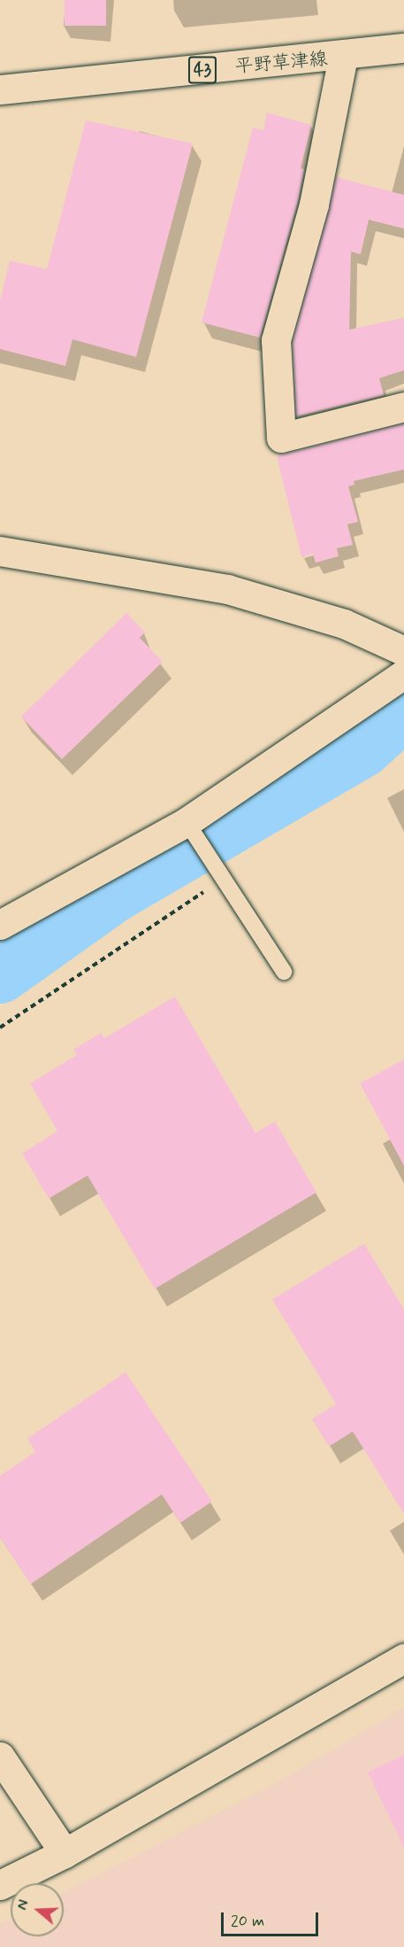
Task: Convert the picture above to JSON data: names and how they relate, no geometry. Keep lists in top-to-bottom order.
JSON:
{
  "streets": {
    "street": ["平野草津線", "43"]
  },
  "scale_bar": "20 m",
  "north": "left"
}
